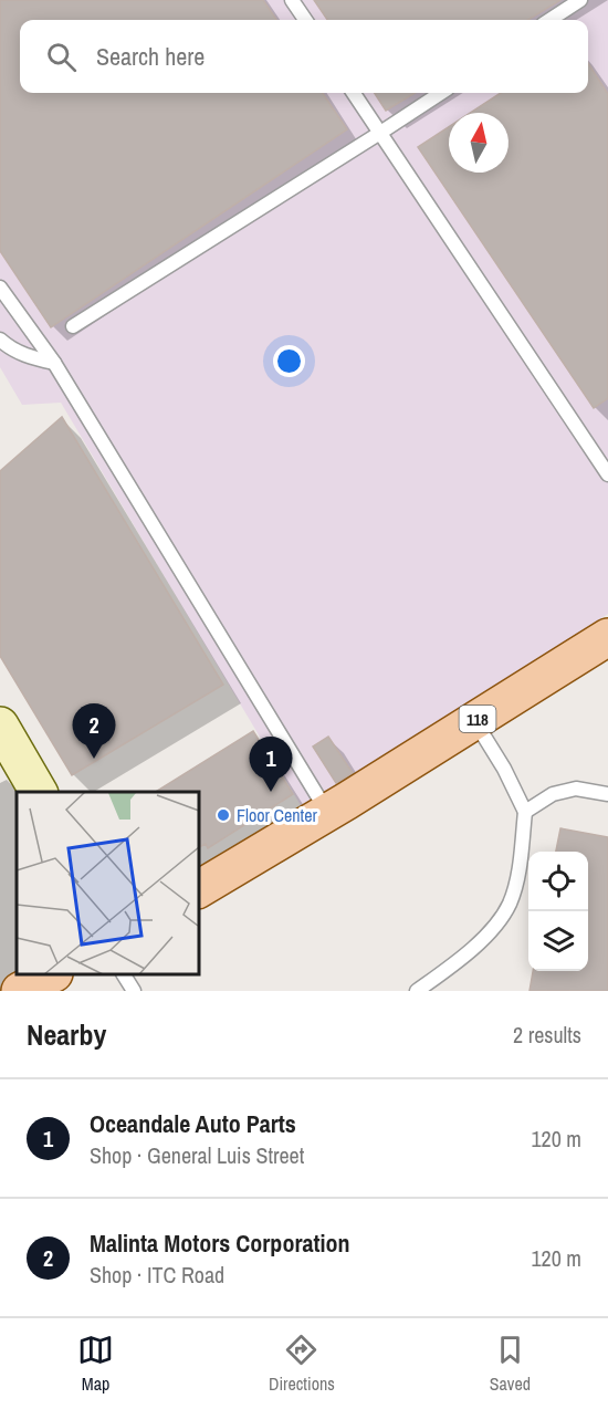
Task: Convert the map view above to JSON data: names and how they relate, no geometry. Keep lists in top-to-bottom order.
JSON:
{
  "streets": {
    "main road": ["118"]
  },
  "places": ["Floor Center"],
  "north": "top",
  "page": {
    "search": "Search here",
    "pins": ["2", "1"],
    "heading": ["Nearby", "2 results"],
    "list": [
      {
        "mark": "1",
        "name": "Oceandale Auto Parts",
        "note": "Shop · General Luis Street",
        "value": "120 m"
      },
      {
        "mark": "2",
        "name": "Malinta Motors Corporation",
        "note": "Shop · ITC Road",
        "value": "120 m"
      }
    ],
    "nav": ["Map", "Directions", "Saved"]
  }
}
